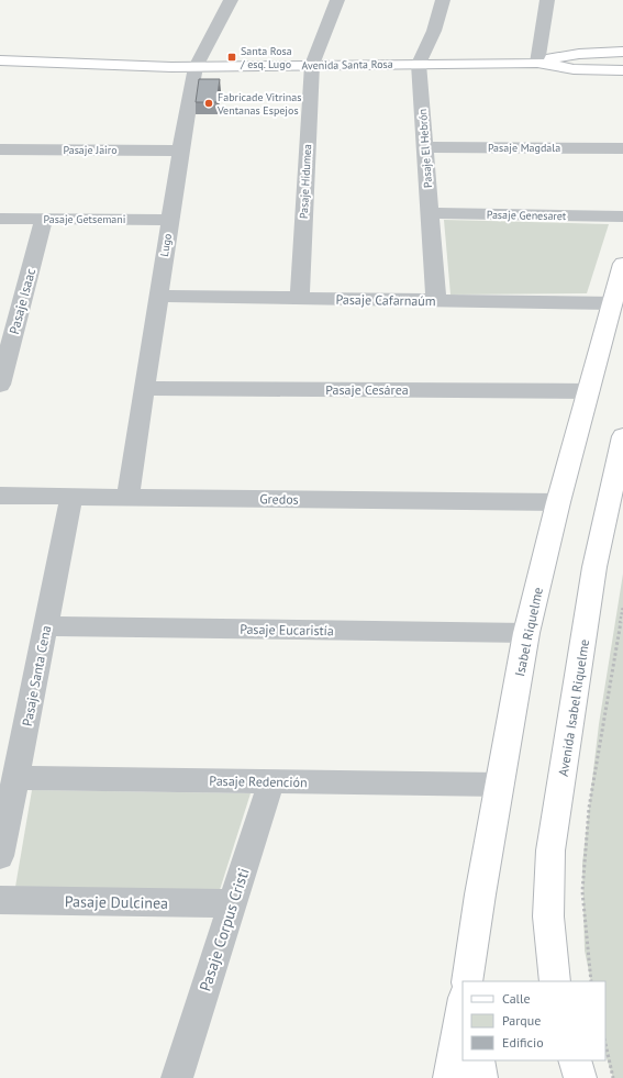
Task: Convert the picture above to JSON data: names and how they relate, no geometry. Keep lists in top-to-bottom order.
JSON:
{
  "streets": {
    "main road": ["Avenida Santa Rosa", "Isabel Riquelme", "Avenida Isabel Riquelme"],
    "street": [
      "Pasaje Magdala",
      "Pasaje El Hebrón",
      "Pasaje Jairo",
      "Pasaje Hidumea",
      "Pasaje Genesaret",
      "Pasaje Getsemani",
      "Lugo",
      "Pasaje Cafarnaúm",
      "Pasaje Isaac",
      "Pasaje Cesárea",
      "Gredos",
      "Pasaje Eucaristía",
      "Pasaje Santa Cena",
      "Pasaje Redención",
      "Pasaje Dulcinea",
      "Pasaje Corpus Cristi"
    ]
  },
  "crossings": [
    ["Avenida Santa Rosa", "Pasaje El Hebrón"],
    ["Avenida Santa Rosa", "Pasaje Hidumea"],
    ["Avenida Santa Rosa", "Lugo"],
    ["Pasaje Magdala", "Pasaje El Hebrón"],
    ["Pasaje El Hebrón", "Pasaje Genesaret"],
    ["Pasaje El Hebrón", "Pasaje Cafarnaúm"],
    ["Pasaje Jairo", "Lugo"],
    ["Pasaje Hidumea", "Pasaje Cafarnaúm"],
    ["Pasaje Getsemani", "Lugo"],
    ["Pasaje Getsemani", "Pasaje Isaac"],
    ["Lugo", "Pasaje Cafarnaúm"],
    ["Lugo", "Pasaje Cesárea"],
    ["Lugo", "Gredos"],
    ["Pasaje Cafarnaúm", "Isabel Riquelme"],
    ["Pasaje Cesárea", "Isabel Riquelme"],
    ["Gredos", "Isabel Riquelme"],
    ["Gredos", "Pasaje Santa Cena"],
    ["Pasaje Eucaristía", "Isabel Riquelme"],
    ["Pasaje Eucaristía", "Pasaje Santa Cena"],
    ["Isabel Riquelme", "Pasaje Redención"],
    ["Pasaje Santa Cena", "Pasaje Redención"],
    ["Pasaje Redención", "Pasaje Corpus Cristi"],
    ["Pasaje Dulcinea", "Pasaje Corpus Cristi"]
  ],
  "places": {
    "transit": ["Santa Rosa / esq. Lugo"],
    "other": ["Fabricade Vitrinas Ventanas Espejos"]
  },
  "legend": ["Calle", "Parque", "Edificio"]
}
